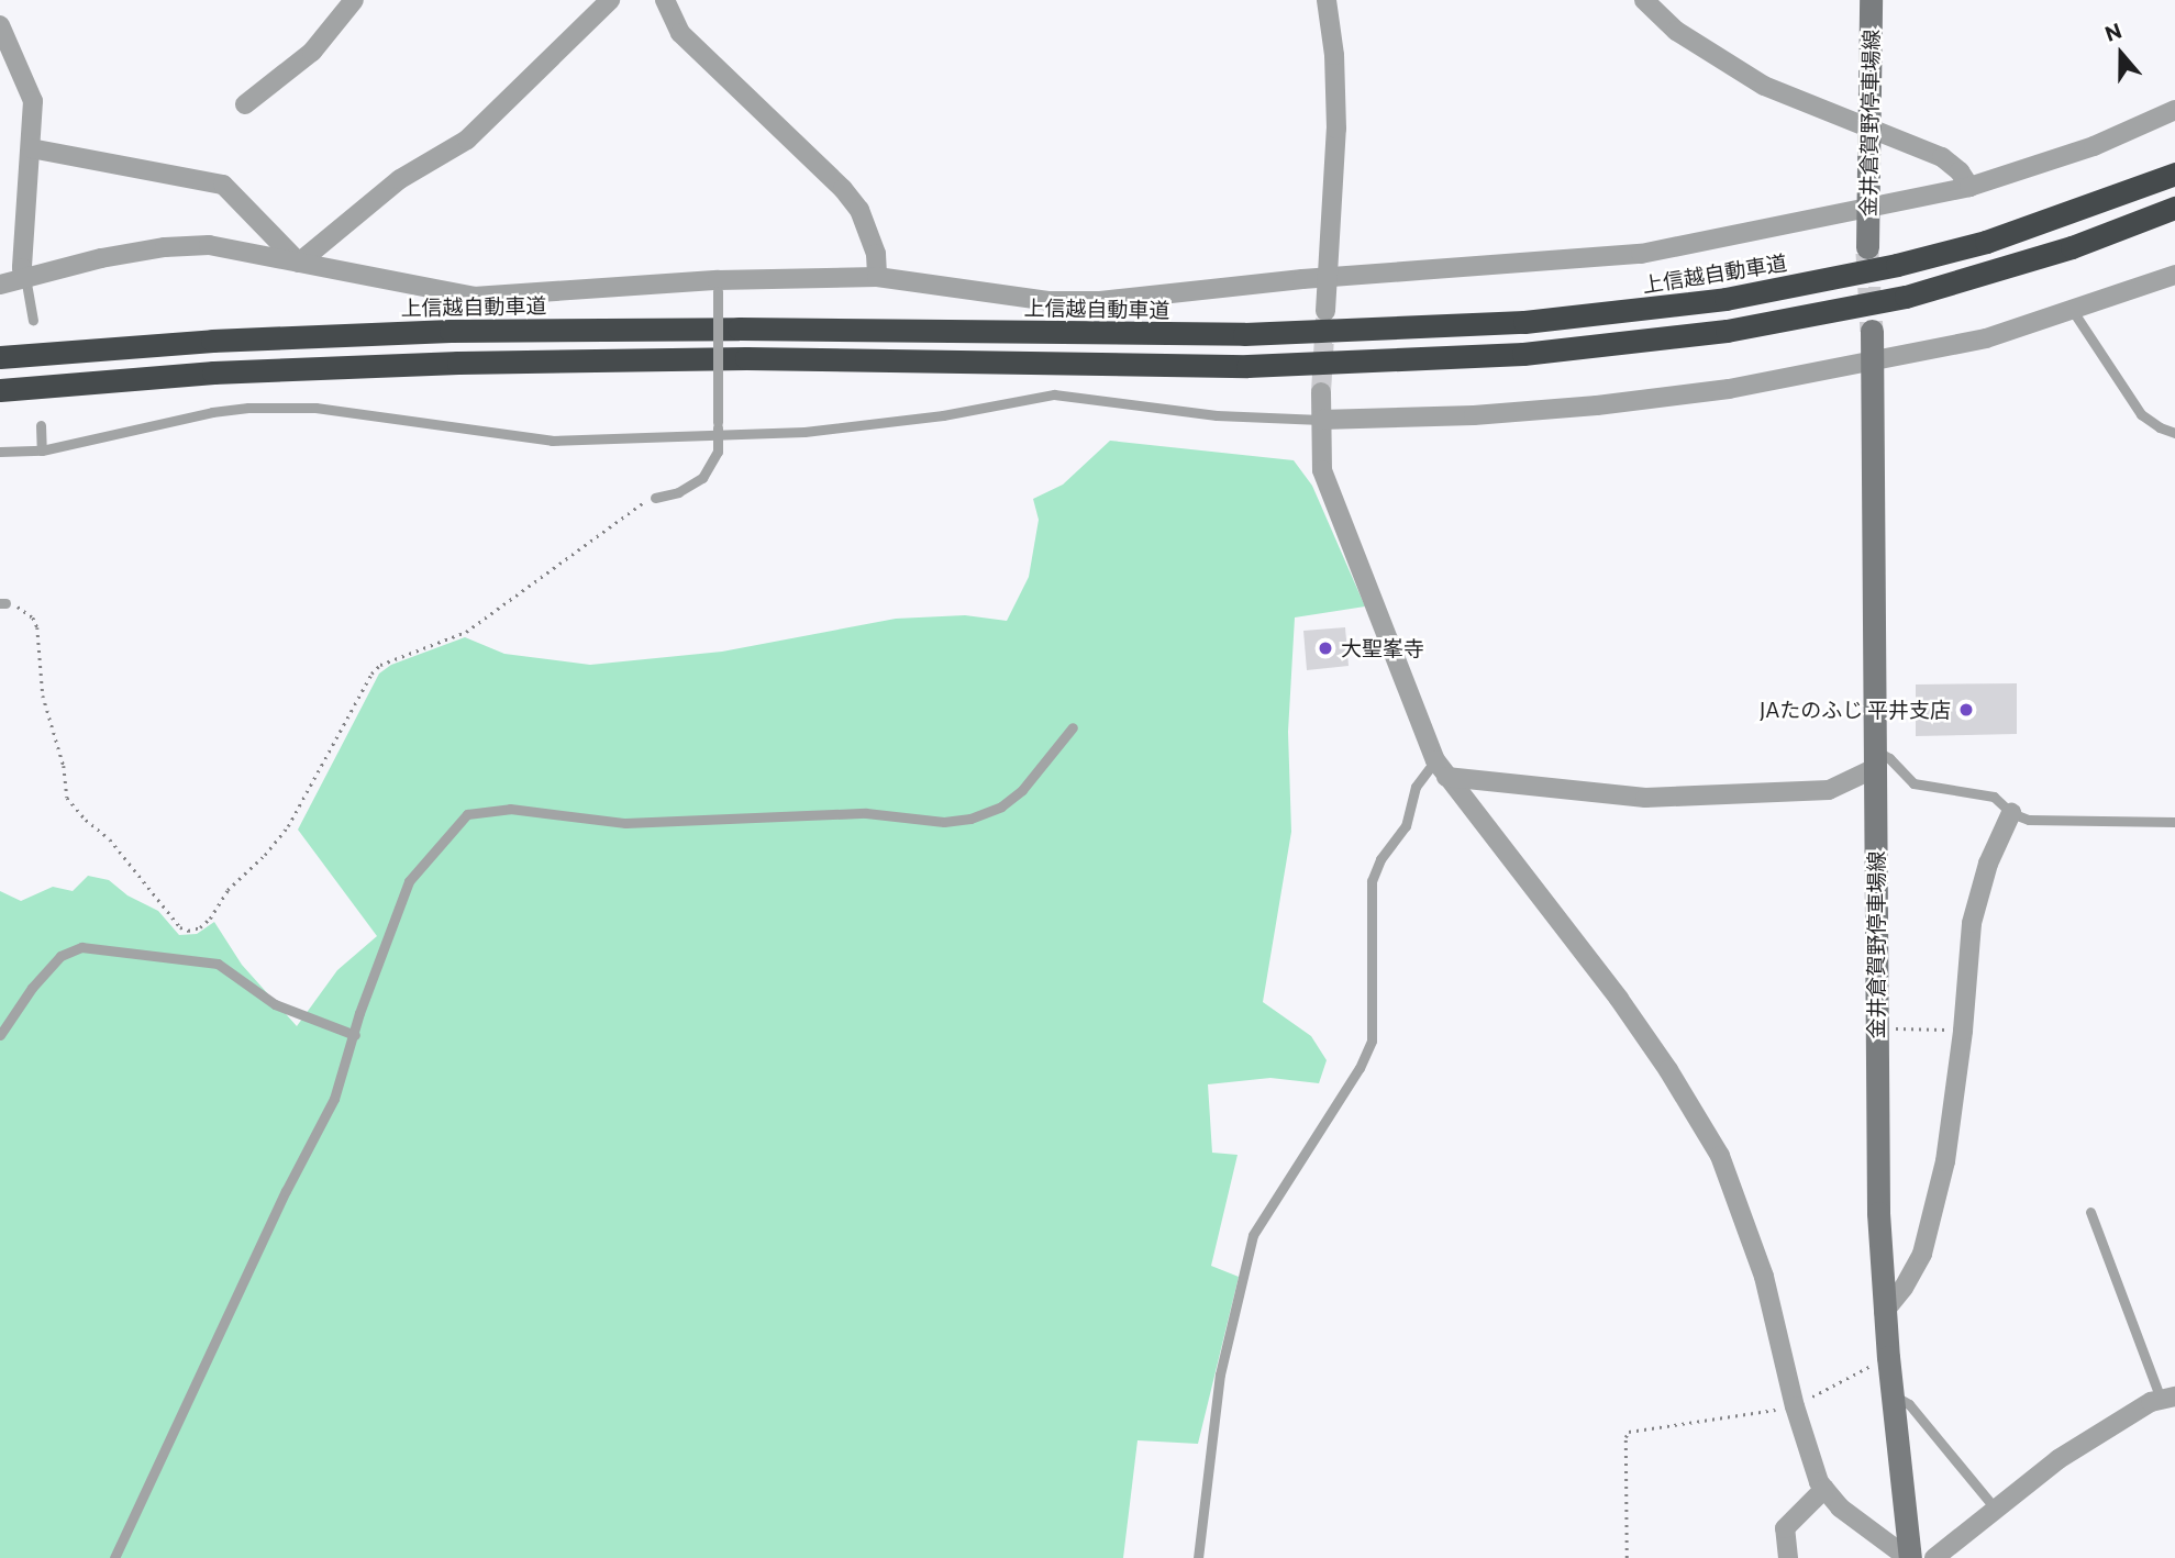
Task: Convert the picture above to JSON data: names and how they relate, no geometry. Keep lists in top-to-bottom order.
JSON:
{
  "streets": {
    "highway": ["上信越自動車道"],
    "main road": ["金井倉賀野停車場線"]
  },
  "places": ["大聖峯寺", "JAたのふじ 平井支店"],
  "north": "top"
}
